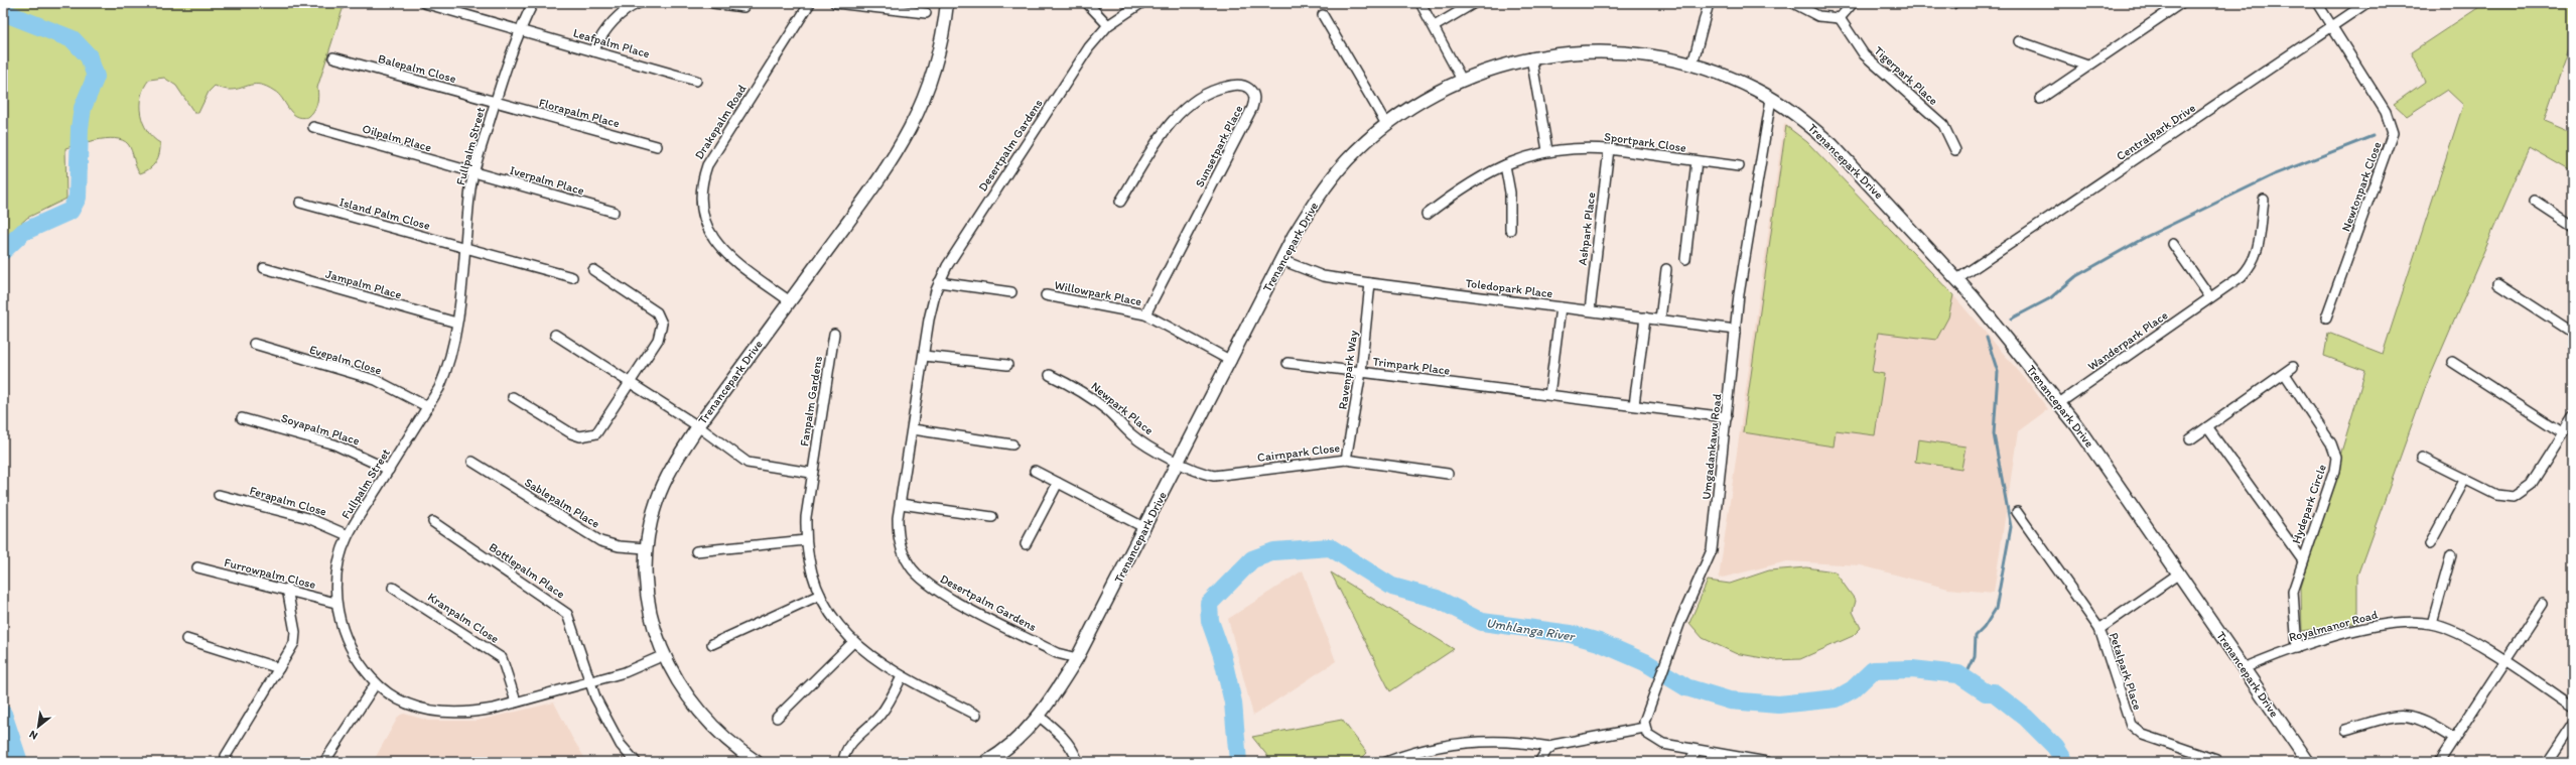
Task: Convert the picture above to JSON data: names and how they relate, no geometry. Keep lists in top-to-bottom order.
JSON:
{
  "streets": {
    "street": [
      "Leafpalm Place",
      "Balepalm Close",
      "Tigerpark Place",
      "Florapalm Place",
      "Drakepalm Road",
      "Centralpark Drive",
      "Oilpalm Place",
      "Sportpark Close",
      "Desertpalm Gardens",
      "Fullpalm Street",
      "Sunsetpark Place",
      "Trenancepark Drive",
      "Iverpalm Place",
      "Newtonpark Close",
      "Island Palm Close",
      "Ashpark Place",
      "Jampalm Place",
      "Toledopark Place",
      "Willowpark Place",
      "Wanderpark Place",
      "Evepalm Close",
      "Trimpark Place",
      "Ravenpark Way",
      "Fanpalm Gardens",
      "Newpark Place",
      "Soyapalm Place",
      "Umgadankawu Road",
      "Cairnpark Close",
      "Ferapalm Close",
      "Sablepalm Place",
      "Hydepark Circle",
      "Bottlepalm Place",
      "Furrowpalm Close",
      "Kranpalm Close",
      "Royalmanor Road",
      "Petalpark Place"
    ]
  },
  "crossings": [
    ["Leafpalm Place", "Fullpalm Street"],
    ["Balepalm Close", "Florapalm Place"],
    ["Balepalm Close", "Fullpalm Street"],
    ["Florapalm Place", "Fullpalm Street"],
    ["Drakepalm Road", "Trenancepark Drive"],
    ["Centralpark Drive", "Trenancepark Drive"],
    ["Centralpark Drive", "Newtonpark Close"],
    ["Oilpalm Place", "Fullpalm Street"],
    ["Oilpalm Place", "Iverpalm Place"],
    ["Sportpark Close", "Ashpark Place"],
    ["Desertpalm Gardens", "Trenancepark Drive"],
    ["Fullpalm Street", "Trenancepark Drive"],
    ["Fullpalm Street", "Iverpalm Place"],
    ["Fullpalm Street", "Island Palm Close"],
    ["Fullpalm Street", "Jampalm Place"],
    ["Fullpalm Street", "Evepalm Close"],
    ["Fullpalm Street", "Soyapalm Place"],
    ["Fullpalm Street", "Ferapalm Close"],
    ["Fullpalm Street", "Bottlepalm Place"],
    ["Fullpalm Street", "Furrowpalm Close"],
    ["Fullpalm Street", "Kranpalm Close"],
    ["Sunsetpark Place", "Willowpark Place"],
    ["Trenancepark Drive", "Toledopark Place"],
    ["Trenancepark Drive", "Willowpark Place"],
    ["Trenancepark Drive", "Wanderpark Place"],
    ["Trenancepark Drive", "Newpark Place"],
    ["Trenancepark Drive", "Umgadankawu Road"],
    ["Trenancepark Drive", "Cairnpark Close"],
    ["Trenancepark Drive", "Sablepalm Place"],
    ["Trenancepark Drive", "Royalmanor Road"],
    ["Trenancepark Drive", "Petalpark Place"],
    ["Ashpark Place", "Toledopark Place"],
    ["Toledopark Place", "Ravenpark Way"],
    ["Toledopark Place", "Umgadankawu Road"],
    ["Trimpark Place", "Ravenpark Way"],
    ["Trimpark Place", "Umgadankawu Road"],
    ["Ravenpark Way", "Cairnpark Close"],
    ["Newpark Place", "Cairnpark Close"],
    ["Hydepark Circle", "Royalmanor Road"]
  ],
  "water": ["Umhlanga River"],
  "north": "bottom left"
}
